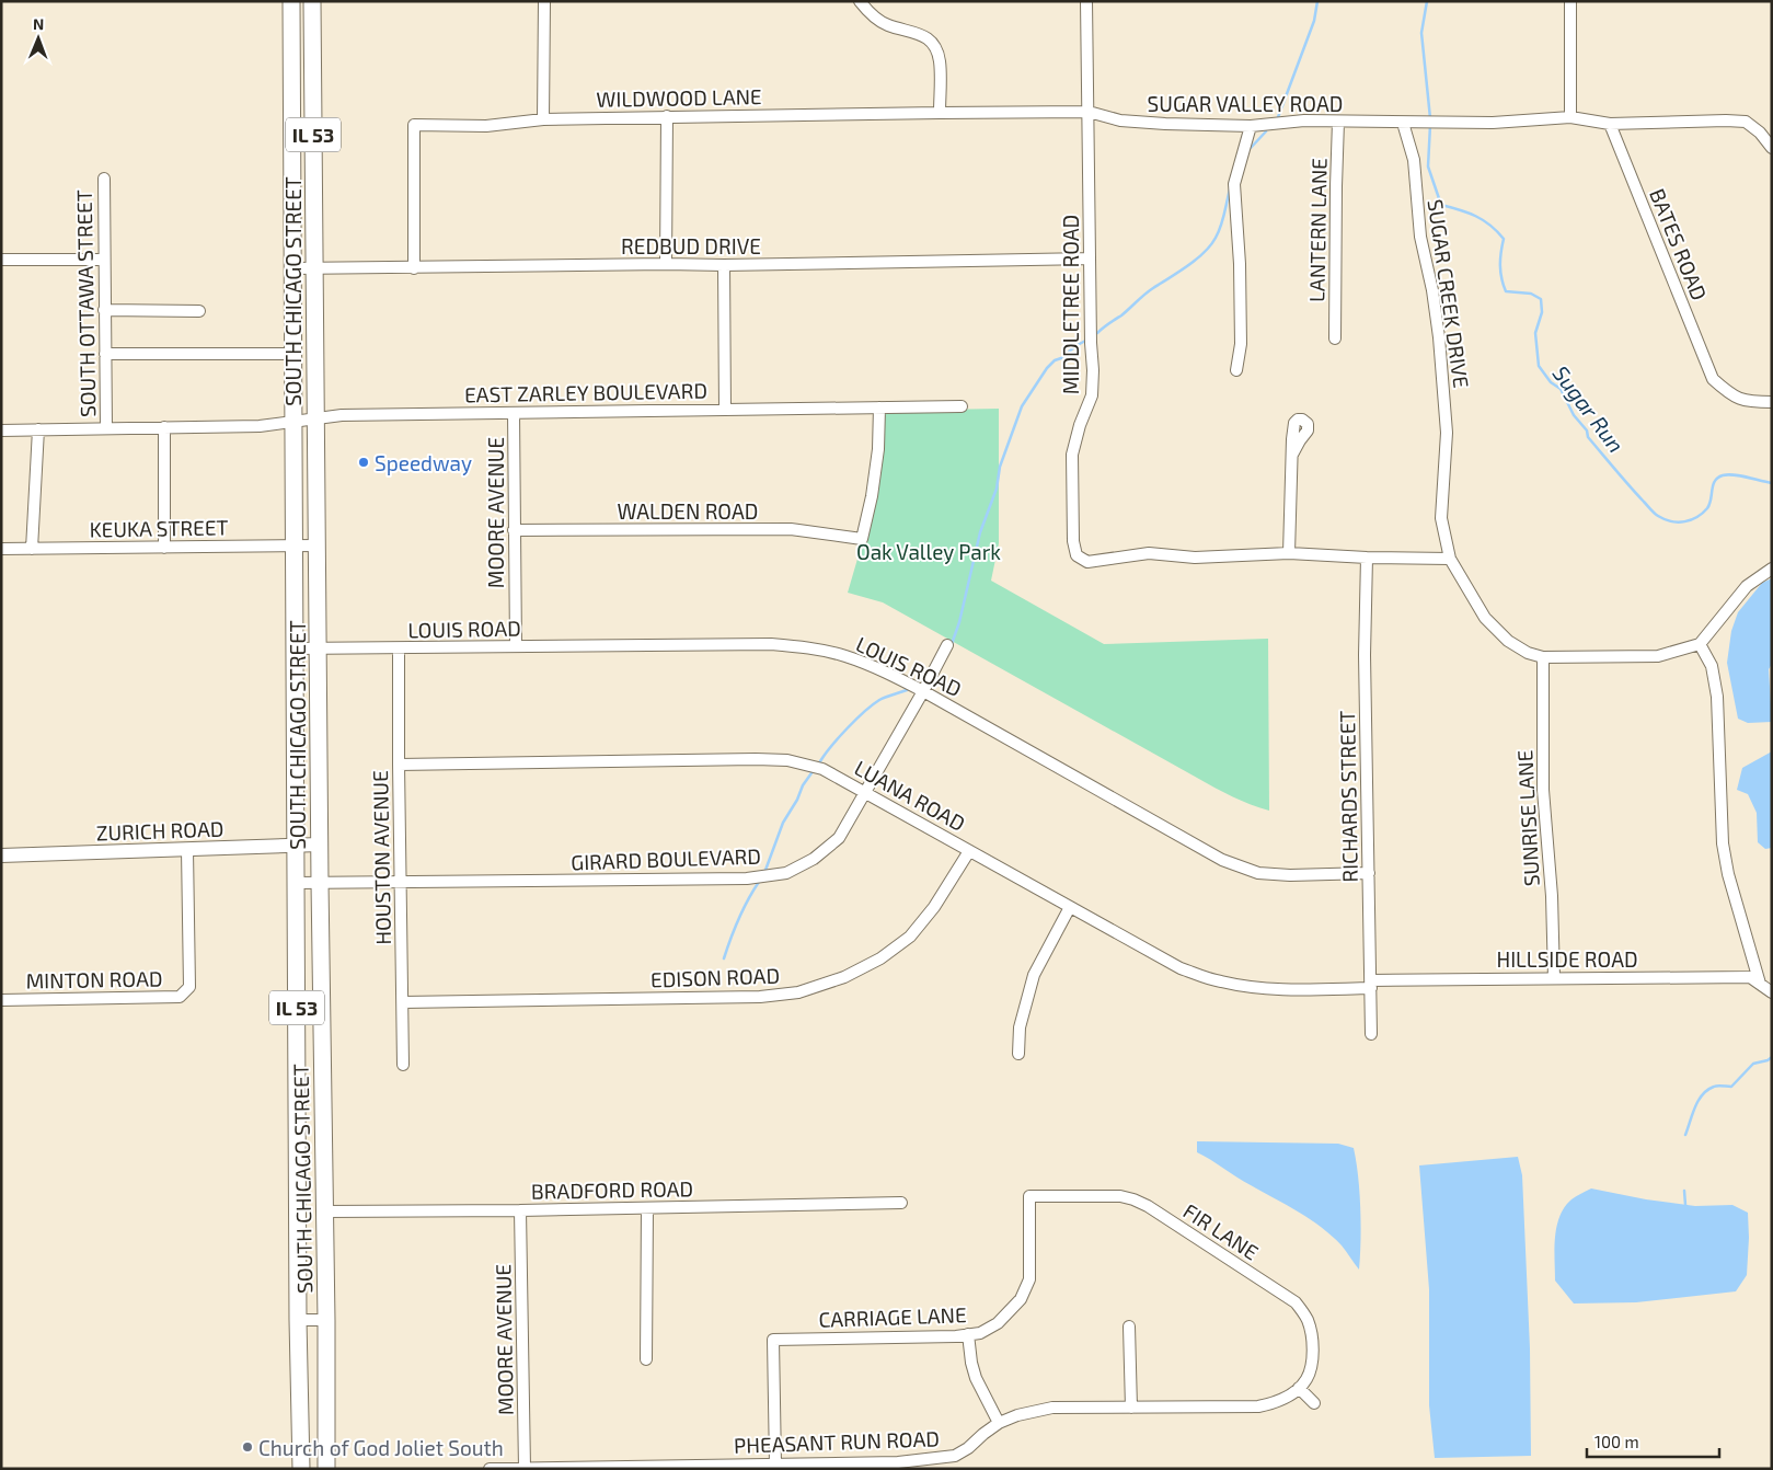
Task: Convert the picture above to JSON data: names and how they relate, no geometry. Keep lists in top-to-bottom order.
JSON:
{
  "streets": {
    "main road": ["IL 53", "SOUTH CHICAGO STREET"],
    "street": [
      "WILDWOOD LANE",
      "SUGAR VALLEY ROAD",
      "LANTERN LANE",
      "BATES ROAD",
      "REDBUD DRIVE",
      "SUGAR CREEK DRIVE",
      "SOUTH OTTAWA STREET",
      "MIDDLETREE ROAD",
      "EAST ZARLEY BOULEVARD",
      "WALDEN ROAD",
      "MOORE AVENUE",
      "KEUKA STREET",
      "LOUIS ROAD",
      "LUANA ROAD",
      "RICHARDS STREET",
      "SUNRISE LANE",
      "ZURICH ROAD",
      "HOUSTON AVENUE",
      "GIRARD BOULEVARD",
      "HILLSIDE ROAD",
      "EDISON ROAD",
      "MINTON ROAD",
      "BRADFORD ROAD",
      "FIR LANE",
      "CARRIAGE LANE",
      "PHEASANT RUN ROAD"
    ]
  },
  "crossings": [
    ["WILDWOOD LANE", "SUGAR VALLEY ROAD"],
    ["WILDWOOD LANE", "REDBUD DRIVE"],
    ["WILDWOOD LANE", "MIDDLETREE ROAD"],
    ["SUGAR VALLEY ROAD", "LANTERN LANE"],
    ["SUGAR VALLEY ROAD", "BATES ROAD"],
    ["SUGAR VALLEY ROAD", "SUGAR CREEK DRIVE"],
    ["SUGAR VALLEY ROAD", "MIDDLETREE ROAD"],
    ["REDBUD DRIVE", "SOUTH CHICAGO STREET"],
    ["REDBUD DRIVE", "MIDDLETREE ROAD"],
    ["SOUTH CHICAGO STREET", "EAST ZARLEY BOULEVARD"],
    ["SOUTH CHICAGO STREET", "KEUKA STREET"],
    ["SOUTH CHICAGO STREET", "LOUIS ROAD"],
    ["SOUTH CHICAGO STREET", "ZURICH ROAD"],
    ["SOUTH CHICAGO STREET", "GIRARD BOULEVARD"],
    ["SOUTH CHICAGO STREET", "BRADFORD ROAD"],
    ["SUGAR CREEK DRIVE", "MIDDLETREE ROAD"],
    ["SUGAR CREEK DRIVE", "SUNRISE LANE"],
    ["SOUTH OTTAWA STREET", "EAST ZARLEY BOULEVARD"],
    ["MIDDLETREE ROAD", "RICHARDS STREET"],
    ["EAST ZARLEY BOULEVARD", "WALDEN ROAD"],
    ["EAST ZARLEY BOULEVARD", "MOORE AVENUE"],
    ["WALDEN ROAD", "MOORE AVENUE"],
    ["MOORE AVENUE", "LOUIS ROAD"],
    ["MOORE AVENUE", "BRADFORD ROAD"],
    ["MOORE AVENUE", "PHEASANT RUN ROAD"],
    ["LOUIS ROAD", "RICHARDS STREET"],
    ["LOUIS ROAD", "HOUSTON AVENUE"],
    ["LOUIS ROAD", "GIRARD BOULEVARD"],
    ["LUANA ROAD", "RICHARDS STREET"],
    ["LUANA ROAD", "HOUSTON AVENUE"],
    ["LUANA ROAD", "GIRARD BOULEVARD"],
    ["LUANA ROAD", "HILLSIDE ROAD"],
    ["LUANA ROAD", "EDISON ROAD"],
    ["RICHARDS STREET", "HILLSIDE ROAD"],
    ["SUNRISE LANE", "HILLSIDE ROAD"],
    ["ZURICH ROAD", "MINTON ROAD"],
    ["HOUSTON AVENUE", "GIRARD BOULEVARD"],
    ["HOUSTON AVENUE", "EDISON ROAD"],
    ["FIR LANE", "CARRIAGE LANE"],
    ["FIR LANE", "PHEASANT RUN ROAD"],
    ["CARRIAGE LANE", "PHEASANT RUN ROAD"]
  ],
  "water": ["Sugar Run"],
  "parks": ["Oak Valley Park"],
  "places": ["Speedway", "Church of God Joliet South"],
  "scale_bar": "100 m",
  "north": "top"
}
